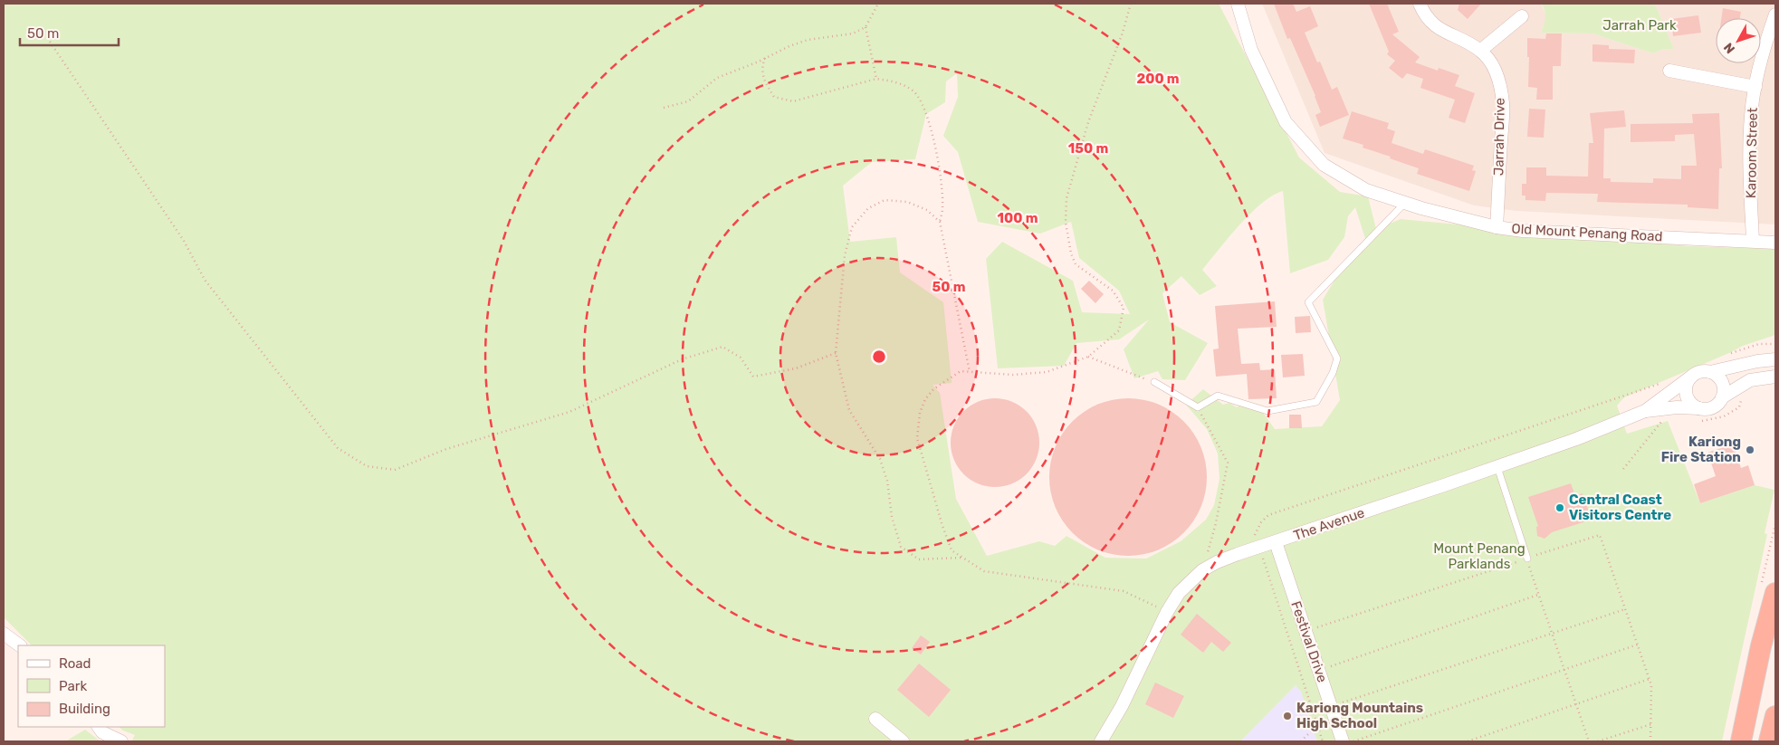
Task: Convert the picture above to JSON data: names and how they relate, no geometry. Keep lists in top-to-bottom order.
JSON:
{
  "streets": {
    "street": [
      "Jarrah Drive",
      "Karoom Street",
      "Old Mount Penang Road",
      "The Avenue",
      "Festival Drive"
    ]
  },
  "crossings": [
    ["Jarrah Drive", "Old Mount Penang Road"],
    ["Karoom Street", "Old Mount Penang Road"],
    ["The Avenue", "Festival Drive"]
  ],
  "parks": ["Jarrah Park", "Mount Penang Parklands"],
  "places": ["Kariong Fire Station", "Central Coast Visitors Centre", "Kariong Mountains High School"],
  "legend": ["Road", "Park", "Building"],
  "scale_bar": "50 m",
  "north": "bottom left",
  "rings": [
    "200 m",
    "150 m",
    "100 m",
    "50 m"
  ]
}
